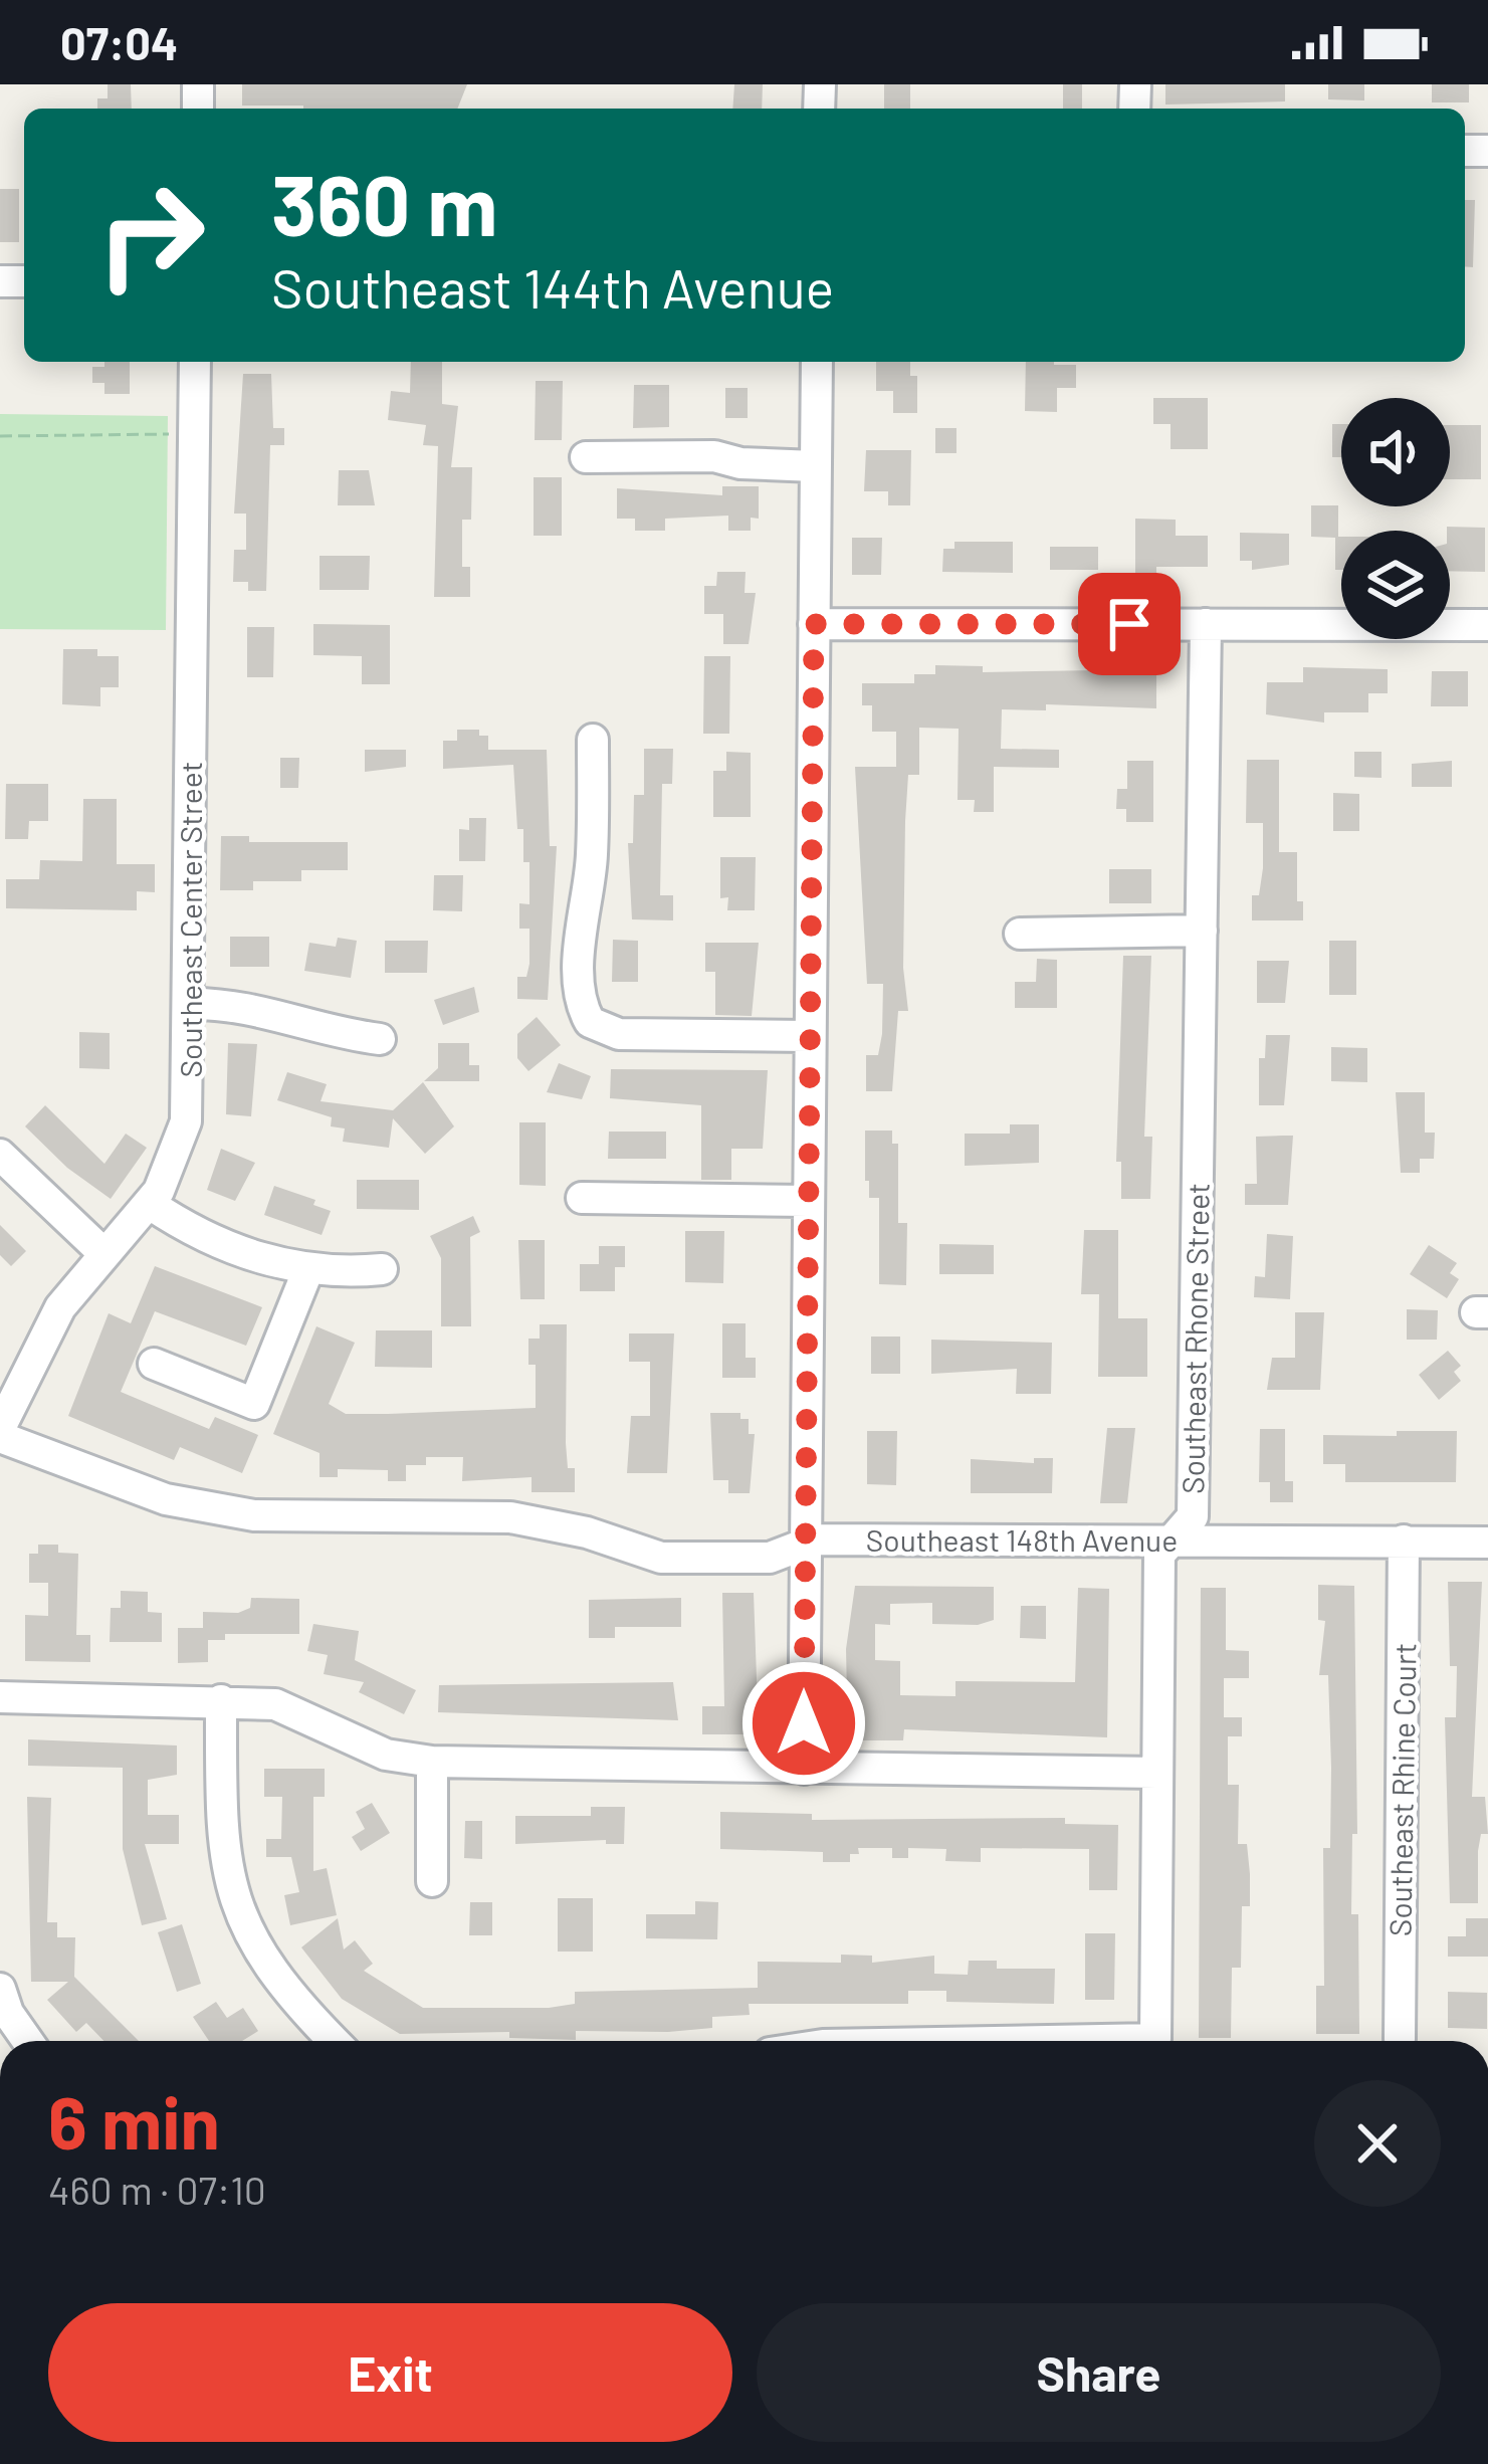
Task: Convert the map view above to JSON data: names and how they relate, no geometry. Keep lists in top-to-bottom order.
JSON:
{
  "streets": {
    "street": [
      "Southeast Center Street",
      "Southeast Rhone Street",
      "Southeast 148th Avenue",
      "Southeast Rhine Court"
    ]
  },
  "crossings": [
    ["Southeast Rhone Street", "Southeast 148th Avenue"],
    ["Southeast 148th Avenue", "Southeast Rhine Court"]
  ],
  "page": {
    "status": "07:04",
    "turn": ["360 m", "Southeast 144th Avenue"],
    "heading": ["6 min", "460 m · 07:10"],
    "buttons": ["Exit", "Share"]
  }
}
